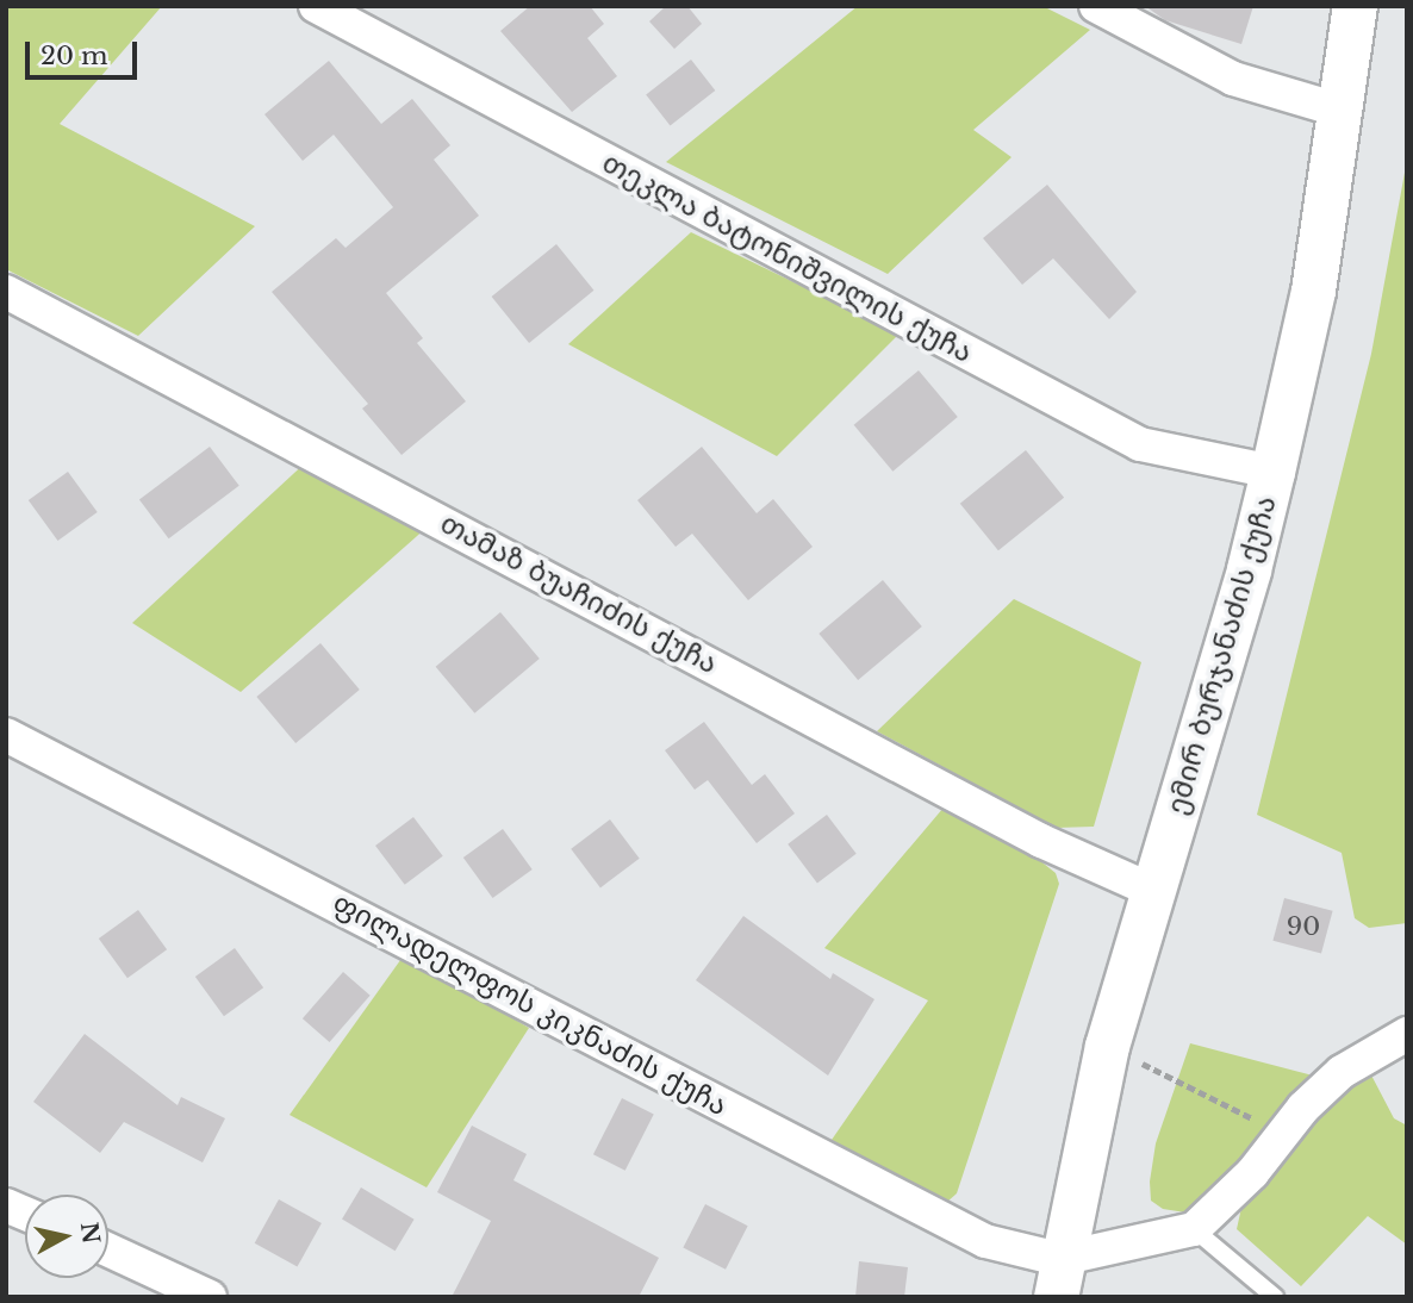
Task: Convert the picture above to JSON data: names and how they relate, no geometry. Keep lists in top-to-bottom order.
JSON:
{
  "streets": {
    "street": [
      "თეკლა ბატონიშვილის ქუჩა",
      "თამაზ ბუაჩიძის ქუჩა",
      "ემირ ბურჯანაძის ქუჩა",
      "ფილადელფოს კიკნაძის ქუჩა"
    ]
  },
  "crossings": [
    ["თეკლა ბატონიშვილის ქუჩა", "ემირ ბურჯანაძის ქუჩა"],
    ["თამაზ ბუაჩიძის ქუჩა", "ემირ ბურჯანაძის ქუჩა"],
    ["ემირ ბურჯანაძის ქუჩა", "ფილადელფოს კიკნაძის ქუჩა"]
  ],
  "house_numbers": ["90"],
  "scale_bar": "20 m",
  "north": "right"
}
